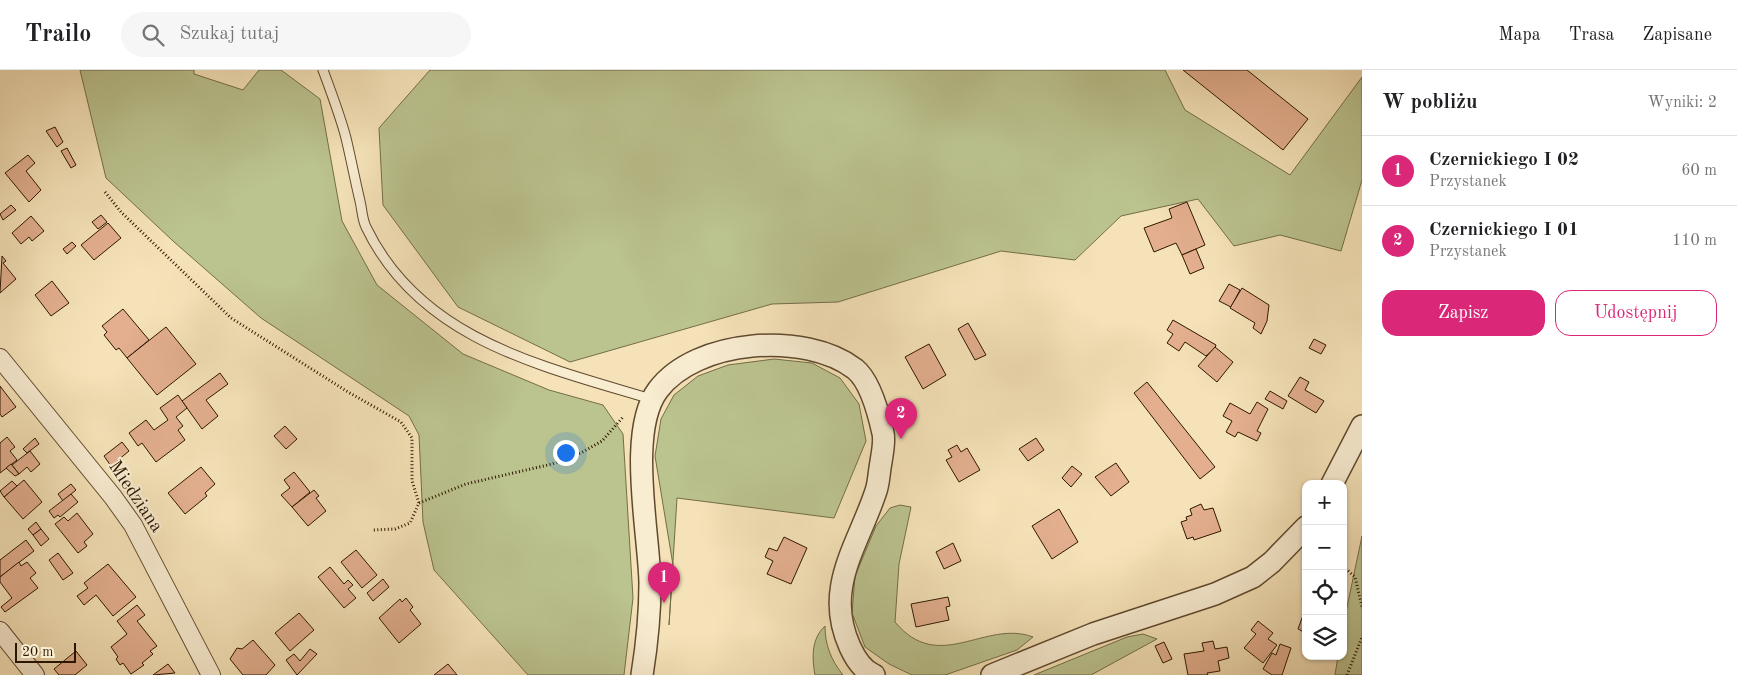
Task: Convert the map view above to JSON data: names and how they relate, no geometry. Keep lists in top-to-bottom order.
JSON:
{
  "streets": {
    "street": ["Miedziana"]
  },
  "scale_bar": "20 m",
  "page": {
    "header": "Trailo",
    "search": "Szukaj tutaj",
    "nav": ["Mapa", "Trasa", "Zapisane"],
    "heading": ["W pobliżu", "Wyniki: 2"],
    "list": [
      {
        "mark": "1",
        "name": "Czernickiego I 02",
        "note": "Przystanek",
        "value": "60 m"
      },
      {
        "mark": "2",
        "name": "Czernickiego I 01",
        "note": "Przystanek",
        "value": "110 m"
      }
    ],
    "buttons": ["Zapisz", "Udostępnij"],
    "pins": ["2", "1"],
    "map_buttons": ["+", "−"],
    "scale": "20 m"
  }
}
